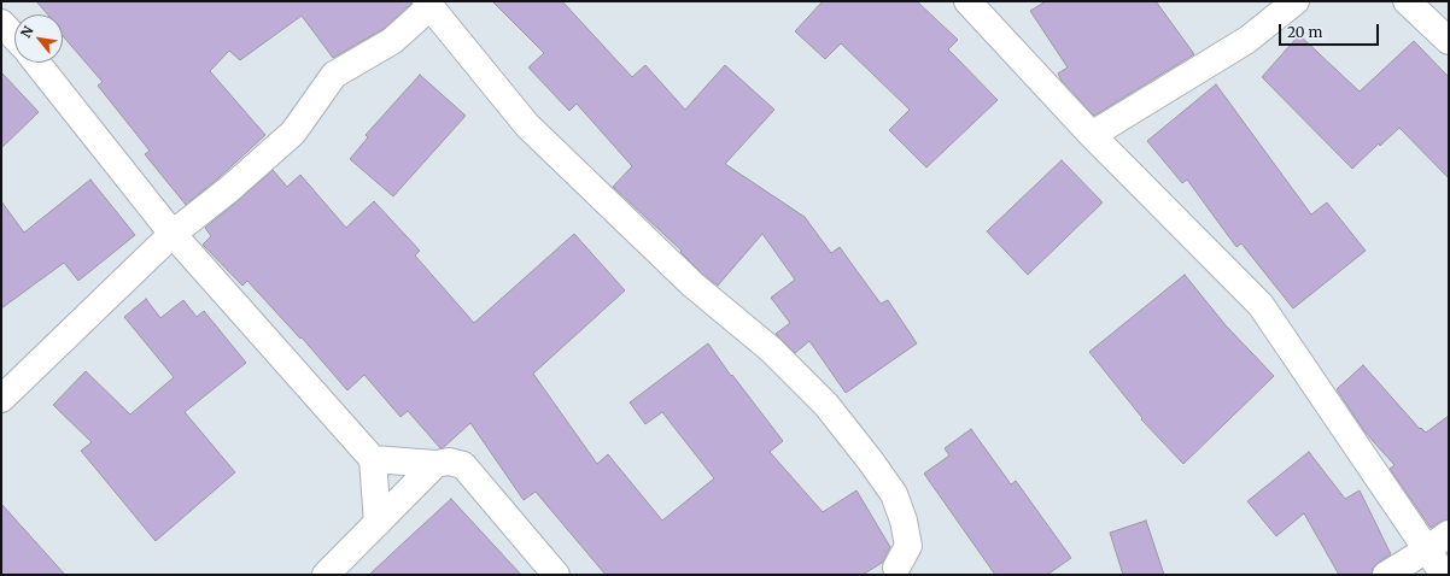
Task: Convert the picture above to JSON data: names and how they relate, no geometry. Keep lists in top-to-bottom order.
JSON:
{
  "scale_bar": "20 m",
  "north": "top left"
}
